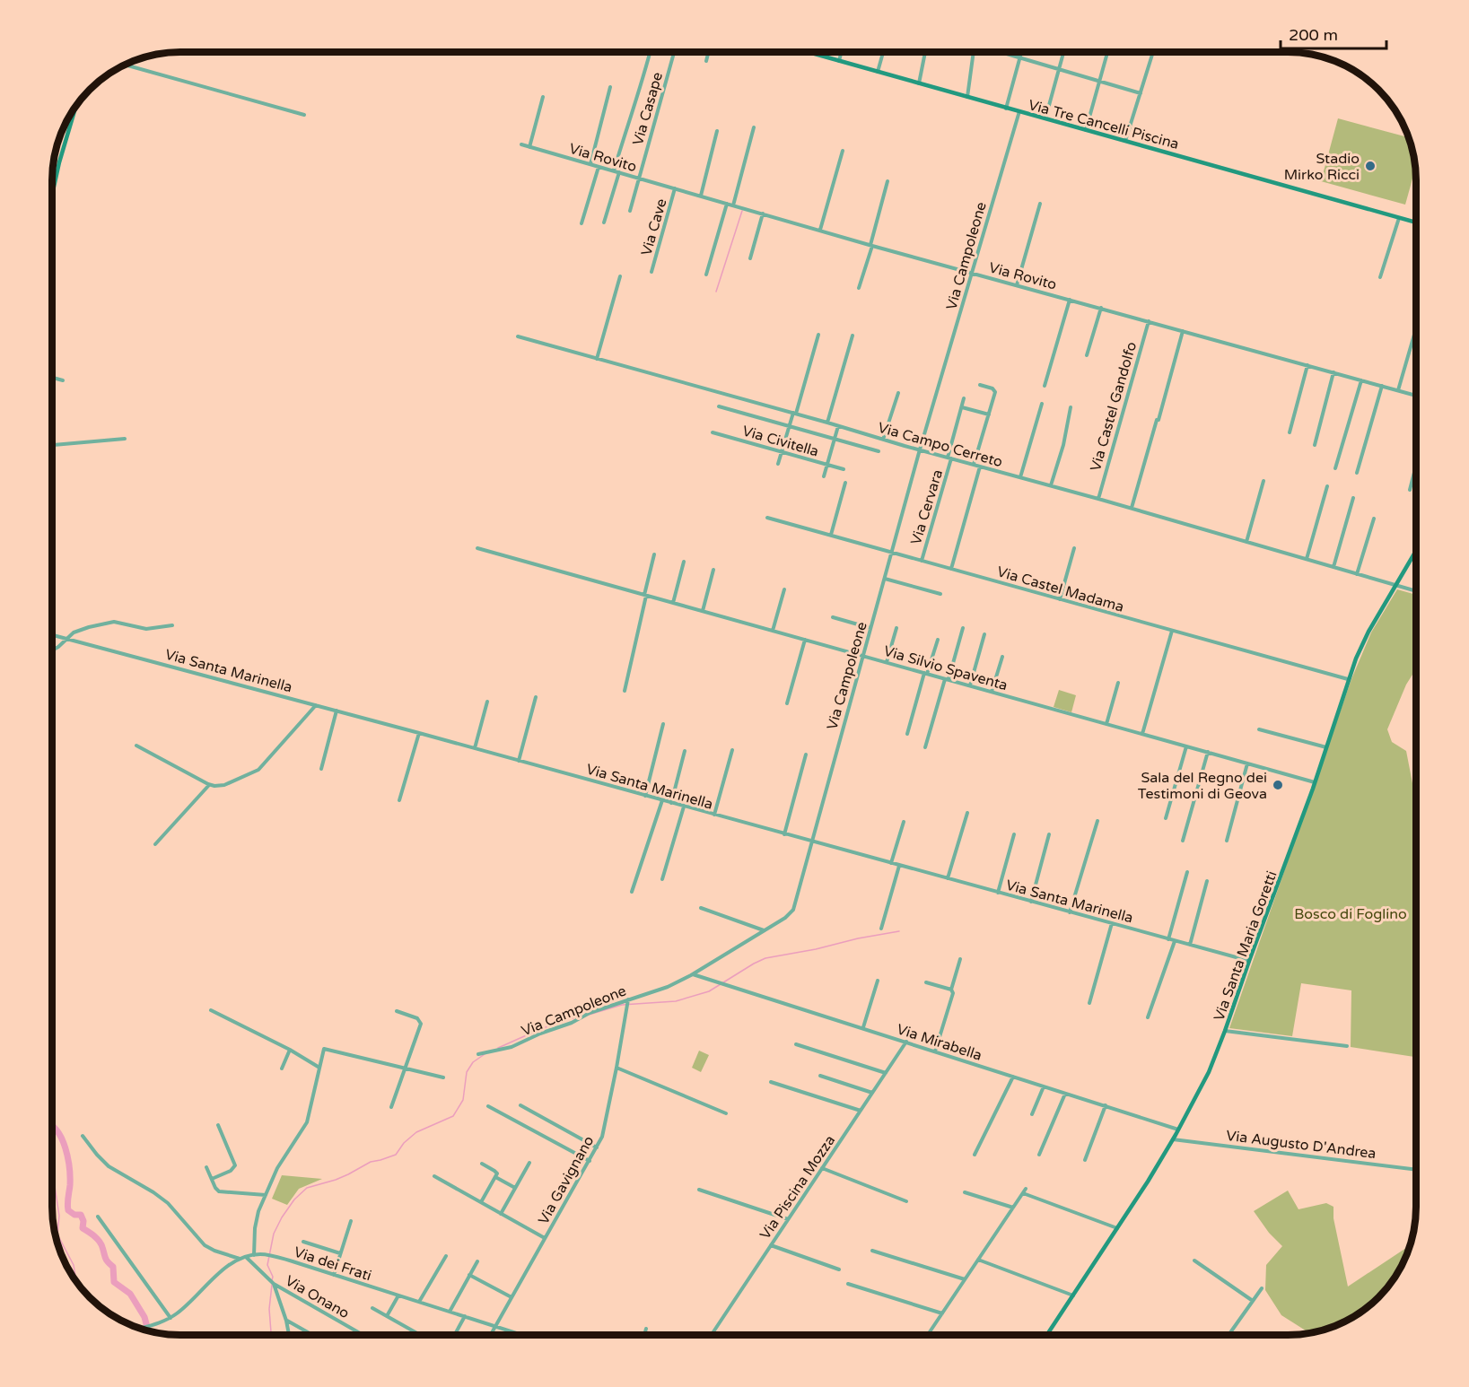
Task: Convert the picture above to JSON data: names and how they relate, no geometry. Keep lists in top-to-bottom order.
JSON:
{
  "streets": {
    "main road": ["Via Tre Cancelli Piscina", "Via Santa Maria Goretti"],
    "street": [
      "Via Casape",
      "Via Rovito",
      "Via Cave",
      "Via Campoleone",
      "Via Castel Gandolfo",
      "Via Civitella",
      "Via Campo Cerreto",
      "Via Cervara",
      "Via Castel Madama",
      "Via Silvio Spaventa",
      "Via Santa Marinella",
      "Via Mirabella",
      "Via Augusto D'Andrea",
      "Via Gavignano",
      "Via Piscina Mozza",
      "Via dei Frati",
      "Via Onano"
    ]
  },
  "crossings": [
    ["Via Casape", "Via Rovito"],
    ["Via Tre Cancelli Piscina", "Via Campoleone"],
    ["Via Rovito", "Via Cave"],
    ["Via Rovito", "Via Campoleone"],
    ["Via Rovito", "Via Castel Gandolfo"],
    ["Via Campoleone", "Via Campo Cerreto"],
    ["Via Campoleone", "Via Castel Madama"],
    ["Via Campoleone", "Via Silvio Spaventa"],
    ["Via Campoleone", "Via Santa Marinella"],
    ["Via Campoleone", "Via Mirabella"],
    ["Via Campoleone", "Via Gavignano"],
    ["Via Castel Gandolfo", "Via Campo Cerreto"],
    ["Via Campo Cerreto", "Via Cervara"],
    ["Via Campo Cerreto", "Via Santa Maria Goretti"],
    ["Via Cervara", "Via Castel Madama"],
    ["Via Castel Madama", "Via Santa Maria Goretti"],
    ["Via Silvio Spaventa", "Via Santa Maria Goretti"],
    ["Via Santa Marinella", "Via Santa Maria Goretti"],
    ["Via Santa Maria Goretti", "Via Mirabella"],
    ["Via Santa Maria Goretti", "Via Augusto D'Andrea"],
    ["Via Mirabella", "Via Piscina Mozza"],
    ["Via Gavignano", "Via dei Frati"]
  ],
  "parks": ["Bosco di Foglino"],
  "places": ["Stadio Mirko Ricci", "Sala del Regno dei Testimoni di Geova"],
  "scale_bar": "200 m"
}
